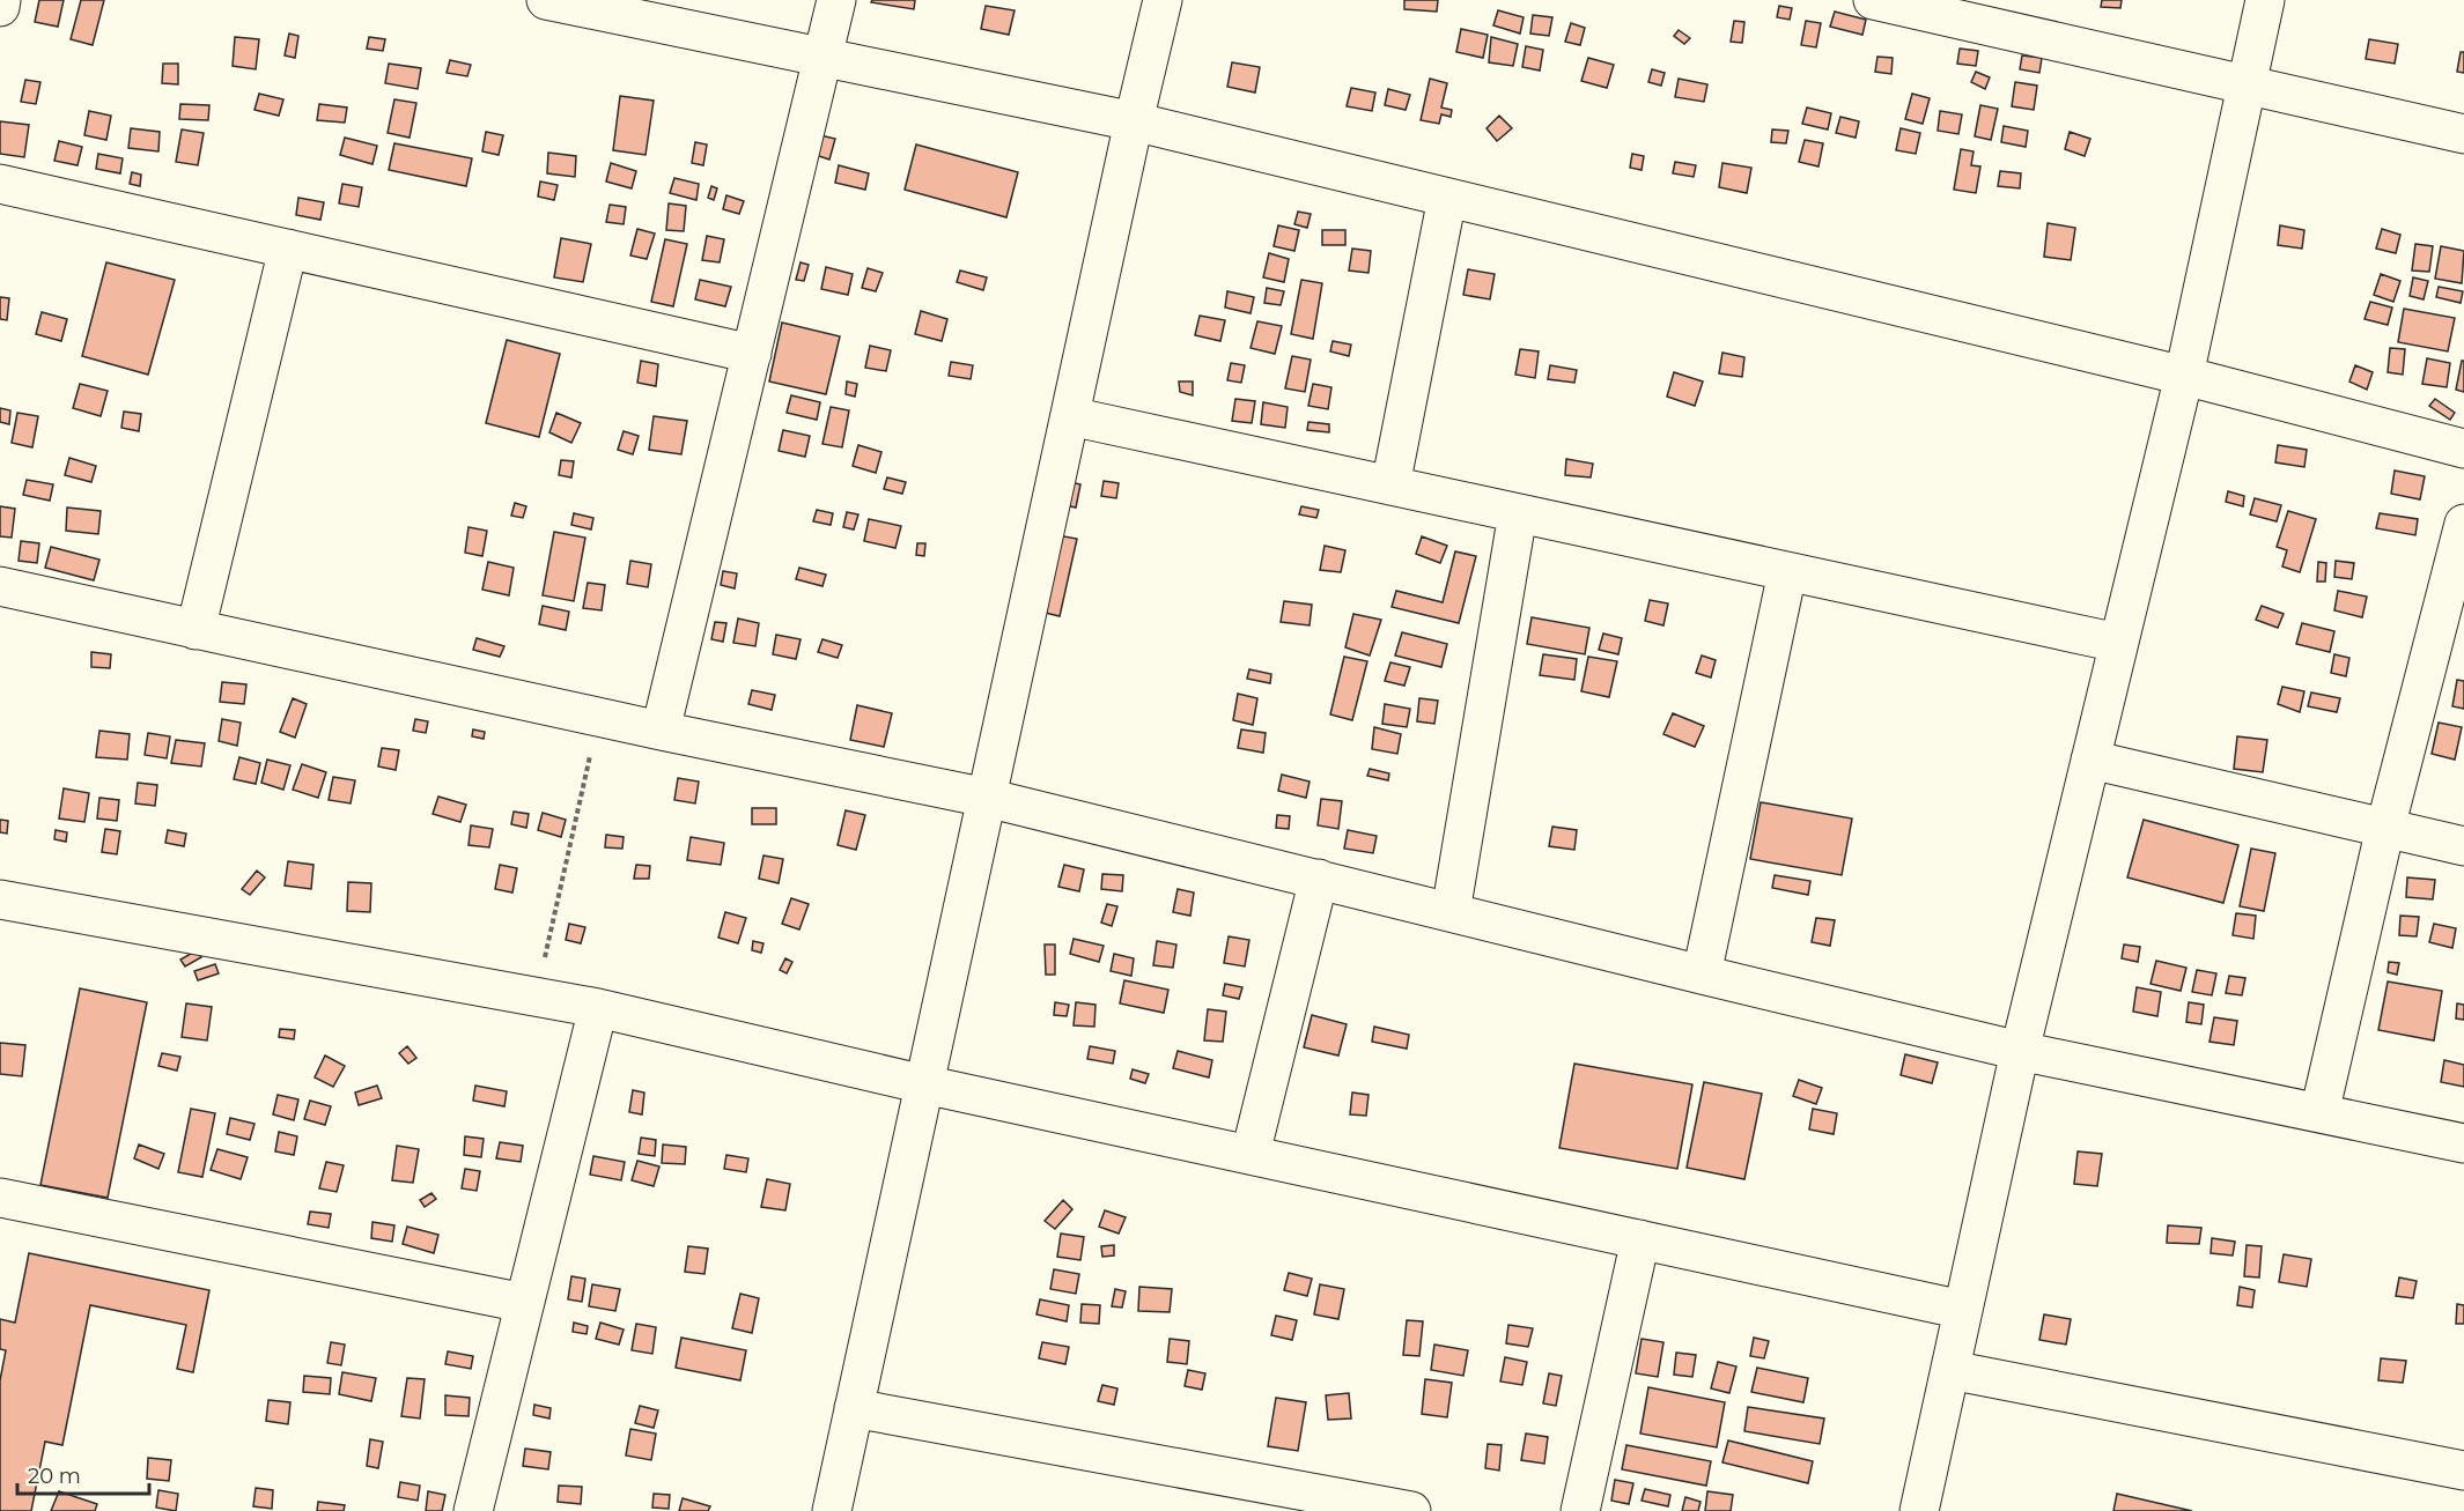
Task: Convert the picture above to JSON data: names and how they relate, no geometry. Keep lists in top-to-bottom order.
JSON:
{
  "scale_bar": "20 m"
}
